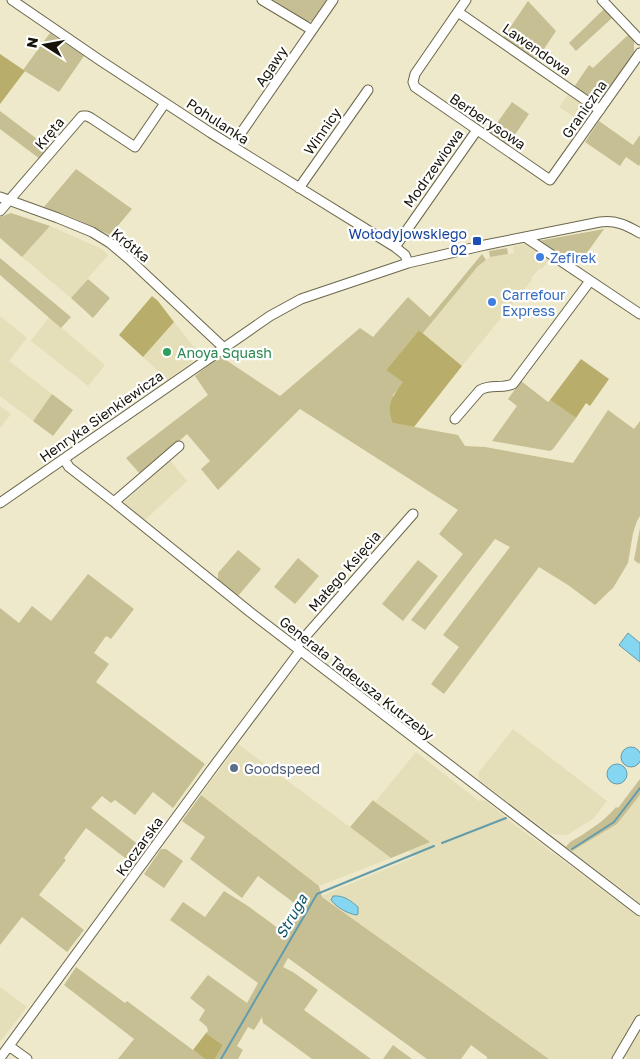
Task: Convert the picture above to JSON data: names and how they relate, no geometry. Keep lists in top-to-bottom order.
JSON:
{
  "streets": {
    "street": [
      "Lawendowa",
      "Agawy",
      "Graniczna",
      "Pohulanka",
      "Berberysowa",
      "Winnicy",
      "Kręta",
      "Modrzewiowa",
      "Krótka",
      "Henryka Sienkiewicza",
      "Małego Księcia",
      "Generała Tadeusza Kutrzeby",
      "Koczarska"
    ]
  },
  "crossings": [
    ["Lawendowa", "Graniczna"],
    ["Lawendowa", "Berberysowa"],
    ["Agawy", "Pohulanka"],
    ["Graniczna", "Berberysowa"],
    ["Pohulanka", "Winnicy"],
    ["Pohulanka", "Kręta"],
    ["Pohulanka", "Modrzewiowa"],
    ["Pohulanka", "Henryka Sienkiewicza"],
    ["Berberysowa", "Modrzewiowa"],
    ["Kręta", "Krótka"],
    ["Krótka", "Henryka Sienkiewicza"],
    ["Henryka Sienkiewicza", "Generała Tadeusza Kutrzeby"],
    ["Małego Księcia", "Generała Tadeusza Kutrzeby"],
    ["Małego Księcia", "Koczarska"],
    ["Generała Tadeusza Kutrzeby", "Koczarska"]
  ],
  "water": ["Struga"],
  "places": {
    "transit": ["Wołodyjowskiego 02"],
    "other": [
      "Zefirek",
      "Carrefour Express",
      "Anoya Squash",
      "Goodspeed"
    ]
  },
  "north": "left"
}
